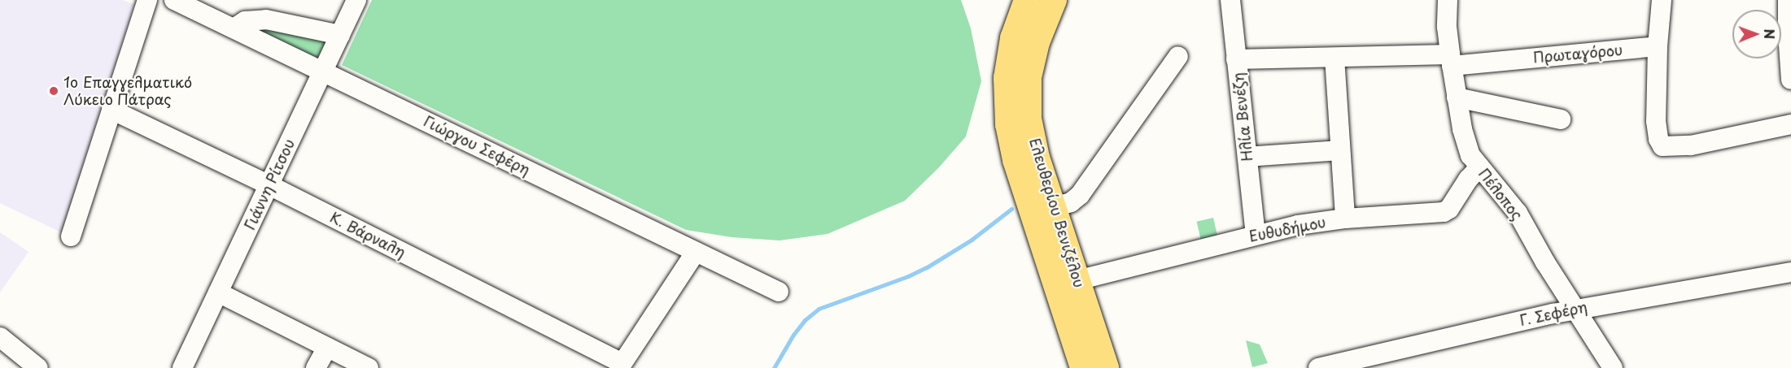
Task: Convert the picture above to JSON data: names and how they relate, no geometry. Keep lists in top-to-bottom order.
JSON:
{
  "streets": {
    "main road": ["Ελευθερίου Βενιζέλου"],
    "street": [
      "Πρωταγόρου",
      "Ηλία Βενέζη",
      "Γιώργου Σεφέρη",
      "Γιάννη Ρίτσου",
      "Πέλοπος",
      "Ευθυδήμου",
      "Κ. Βάρναλη",
      "Γ. Σεφέρη"
    ]
  },
  "crossings": [
    ["Πρωταγόρου", "Ηλία Βενέζη"],
    ["Πρωταγόρου", "Πέλοπος"],
    ["Ηλία Βενέζη", "Ευθυδήμου"],
    ["Γιώργου Σεφέρη", "Γιάννη Ρίτσου"],
    ["Γιάννη Ρίτσου", "Κ. Βάρναλη"],
    ["Πέλοπος", "Ευθυδήμου"],
    ["Πέλοπος", "Γ. Σεφέρη"],
    ["Ελευθερίου Βενιζέλου", "Ευθυδήμου"]
  ],
  "places": ["1o Επαγγελματικό Λύκειο Πάτρας"],
  "north": "right"
}
